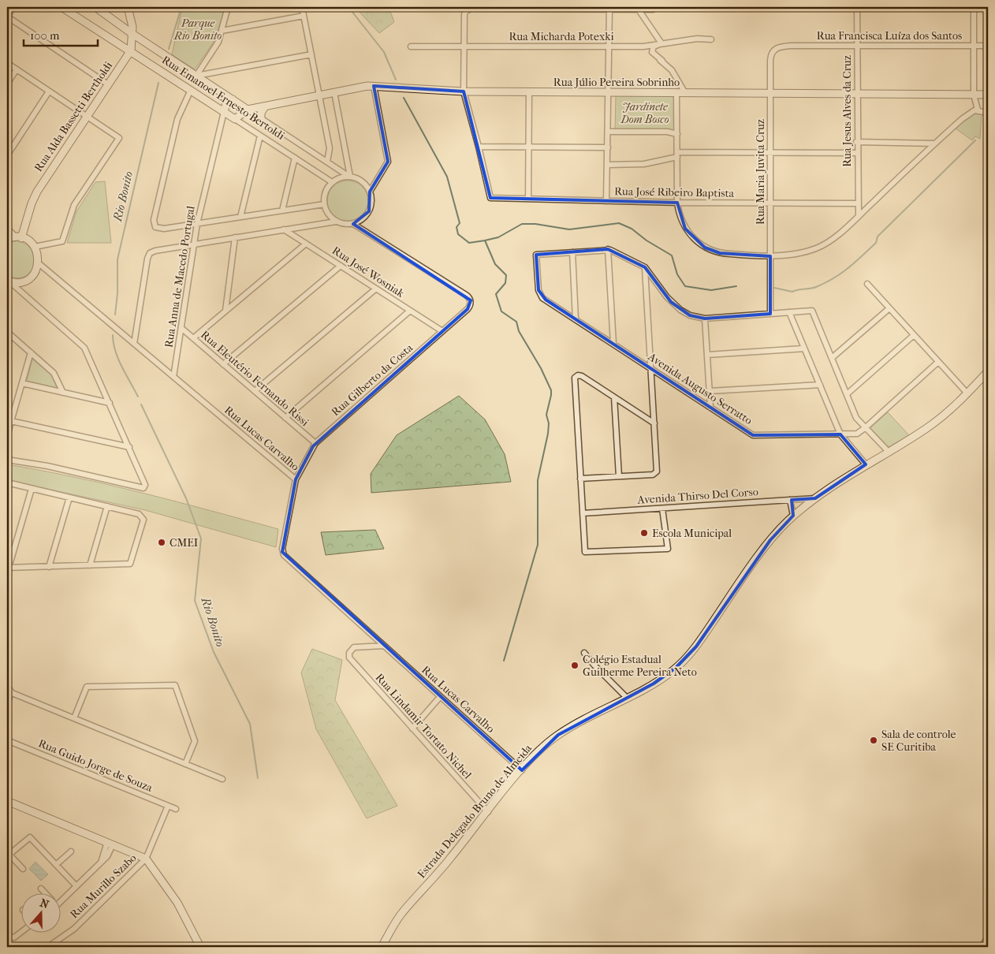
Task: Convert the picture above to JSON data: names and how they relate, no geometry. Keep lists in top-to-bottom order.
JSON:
{
  "streets": {
    "main road": [
      "Rua Júlio Pereira Sobrinho",
      "Rua Emanoel Ernesto Bertoldi",
      "Rua Alda Bassetti Bertholdi",
      "Estrada Delegado Bruno de Almeida"
    ],
    "street": [
      "Rua Francisca Luíza dos Santos",
      "Rua Micharda Potexki",
      "Rua Jesus Alves da Cruz",
      "Rua Maria Juvita Cruz",
      "Rua José Ribeiro Baptista",
      "Rua José Wosniak",
      "Rua Anna de Macedo Portugal",
      "Rua Eleutério Fernando Rissi",
      "Rua Gilberto da Costa",
      "Avenida Augusto Serratto",
      "Rua Lucas Carvalho",
      "Avenida Thirso Del Corso",
      "Rua Lindamir Tortato Nichel",
      "Rua Guido Jorge de Souza",
      "Rua Murillo Szabo"
    ]
  },
  "crossings": [
    ["Rua Francisca Luíza dos Santos", "Rua Jesus Alves da Cruz"],
    ["Rua Francisca Luíza dos Santos", "Rua Maria Juvita Cruz"],
    ["Rua Júlio Pereira Sobrinho", "Rua Emanoel Ernesto Bertoldi"],
    ["Rua Júlio Pereira Sobrinho", "Rua Jesus Alves da Cruz"],
    ["Rua Júlio Pereira Sobrinho", "Rua Maria Juvita Cruz"],
    ["Rua Emanoel Ernesto Bertoldi", "Rua Alda Bassetti Bertholdi"],
    ["Rua Emanoel Ernesto Bertoldi", "Rua Anna de Macedo Portugal"],
    ["Rua Emanoel Ernesto Bertoldi", "Rua Gilberto da Costa"],
    ["Rua Jesus Alves da Cruz", "Rua José Ribeiro Baptista"],
    ["Rua Maria Juvita Cruz", "Rua José Ribeiro Baptista"],
    ["Rua José Wosniak", "Rua Gilberto da Costa"],
    ["Rua Anna de Macedo Portugal", "Rua Eleutério Fernando Rissi"],
    ["Rua Anna de Macedo Portugal", "Rua Lucas Carvalho"],
    ["Rua Eleutério Fernando Rissi", "Rua Gilberto da Costa"],
    ["Rua Gilberto da Costa", "Rua Lucas Carvalho"],
    ["Rua Lucas Carvalho", "Rua Lindamir Tortato Nichel"],
    ["Rua Lucas Carvalho", "Estrada Delegado Bruno de Almeida"],
    ["Avenida Thirso Del Corso", "Estrada Delegado Bruno de Almeida"],
    ["Rua Lindamir Tortato Nichel", "Estrada Delegado Bruno de Almeida"],
    ["Rua Guido Jorge de Souza", "Rua Murillo Szabo"]
  ],
  "water": ["Rio Bonito"],
  "parks": ["Parque Rio Bonito", "Jardinete Dom Bosco"],
  "places": [
    "Escola Municipal",
    "CMEI",
    "Colégio Estadual Guilherme Pereira Neto",
    "Sala de controle SE Curitiba"
  ],
  "scale_bar": "100 m",
  "north": "top"
}
